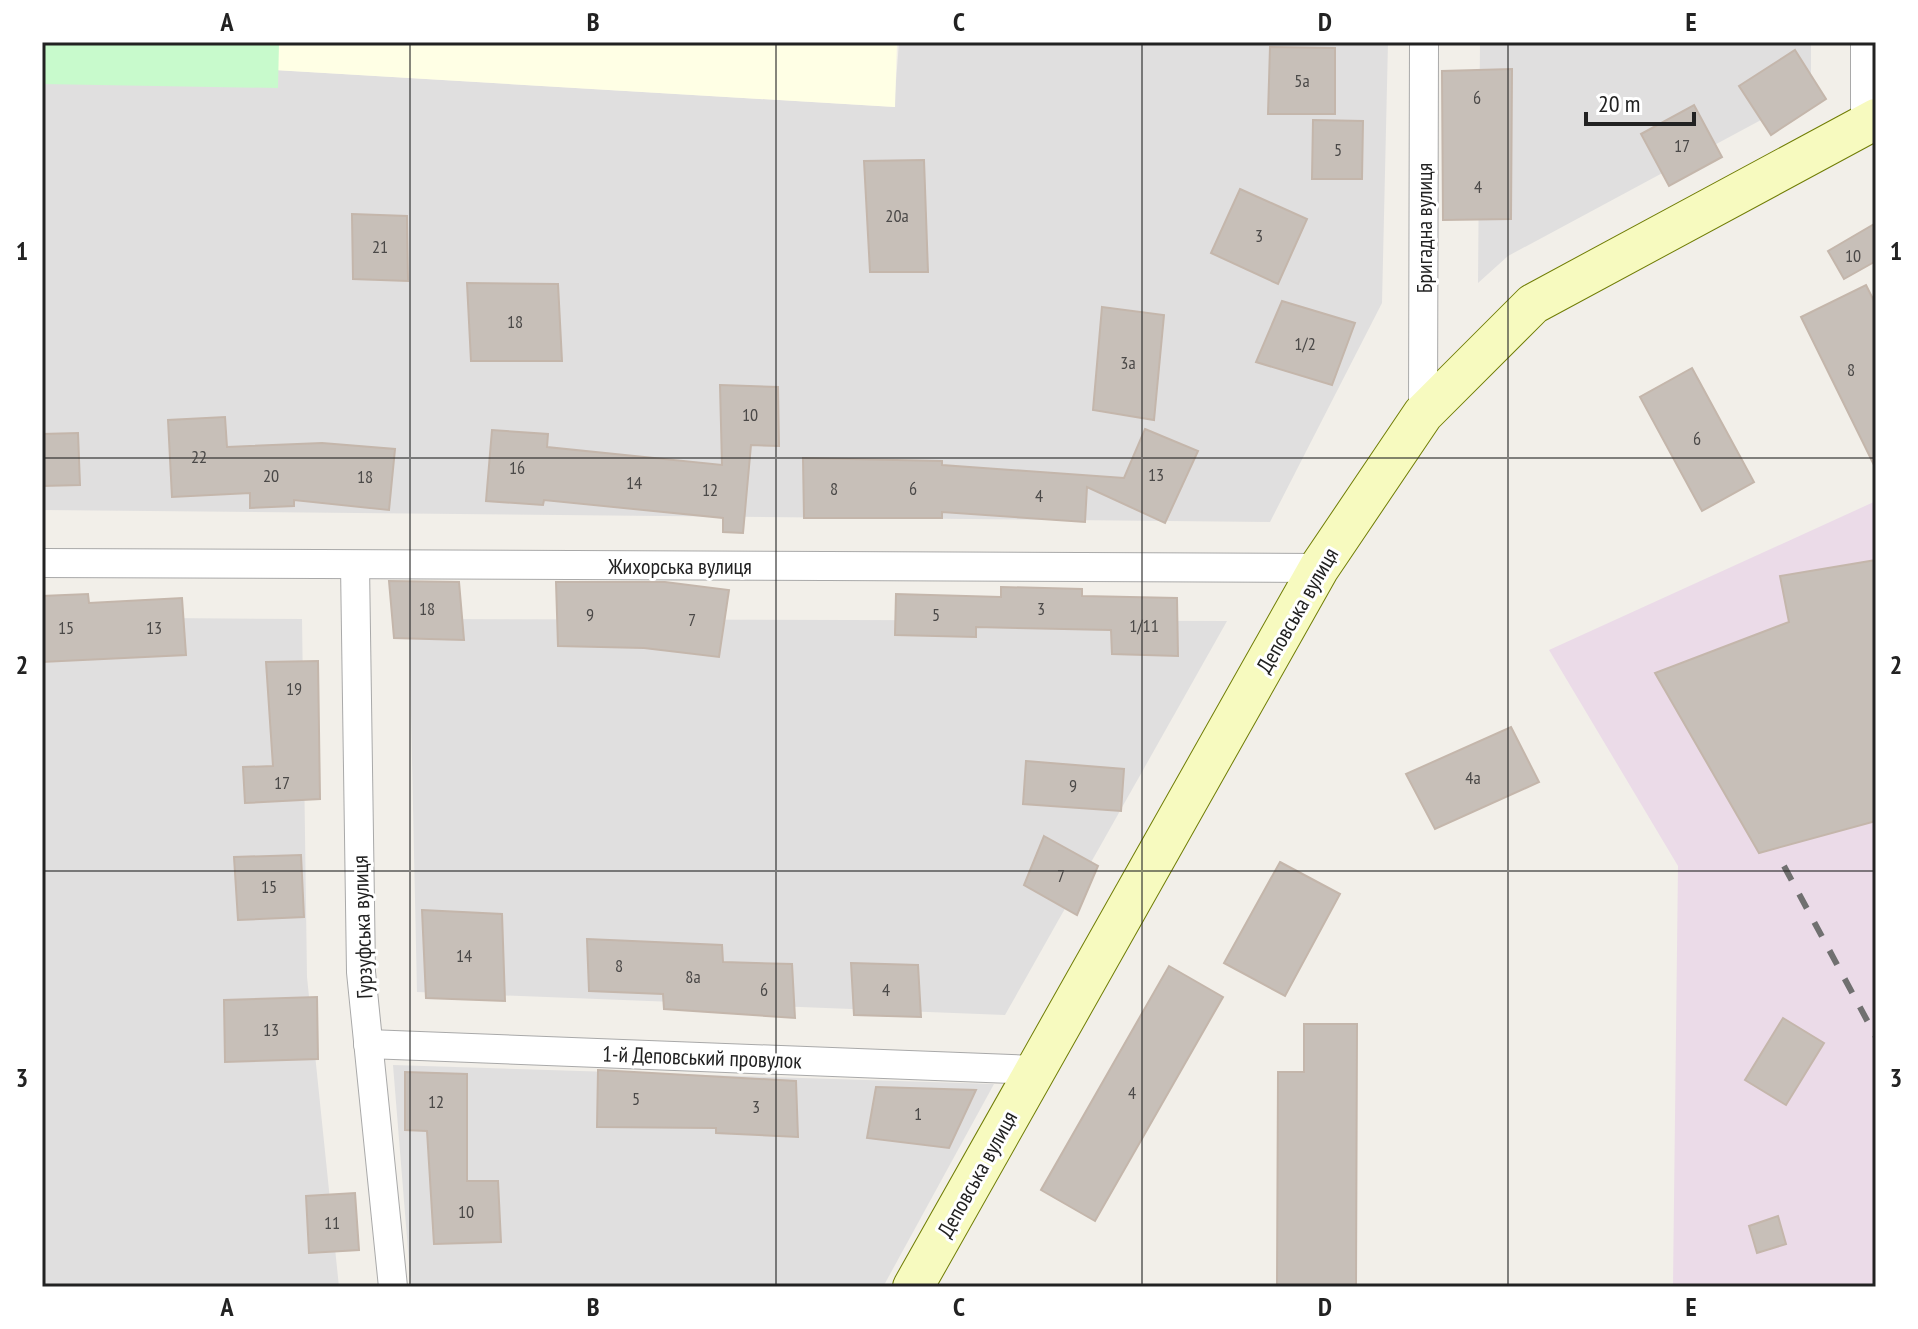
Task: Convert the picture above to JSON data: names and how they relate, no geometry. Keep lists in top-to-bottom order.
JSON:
{
  "streets": {
    "main road": ["Деповська вулиця"],
    "street": [
      "Бригадна вулиця",
      "Жихорська вулиця",
      "Гурзуфська вулиця",
      "1-й Деповський провулок"
    ]
  },
  "crossings": [
    ["Бригадна вулиця", "Деповська вулиця"],
    ["Жихорська вулиця", "Деповська вулиця"],
    ["Жихорська вулиця", "Гурзуфська вулиця"],
    ["Деповська вулиця", "1-й Деповський провулок"],
    ["Гурзуфська вулиця", "1-й Деповський провулок"]
  ],
  "house_numbers": [
    "5а",
    "6",
    "17",
    "5",
    "4",
    "20а",
    "3",
    "21",
    "10",
    "18",
    "1/2",
    "3а",
    "8",
    "10",
    "6",
    "22",
    "16",
    "13",
    "20",
    "18",
    "14",
    "8",
    "6",
    "12",
    "4",
    "18",
    "3",
    "9",
    "5",
    "7",
    "1/11",
    "15",
    "13",
    "19",
    "4а",
    "17",
    "9",
    "7",
    "15",
    "14",
    "8",
    "8а",
    "6",
    "4",
    "13",
    "4",
    "5",
    "12",
    "3",
    "1",
    "10",
    "11"
  ],
  "scale_bar": "20 m",
  "grid": {
    "columns": [
      "A",
      "B",
      "C",
      "D",
      "E"
    ],
    "rows": ["1", "2", "3"]
  }
}
